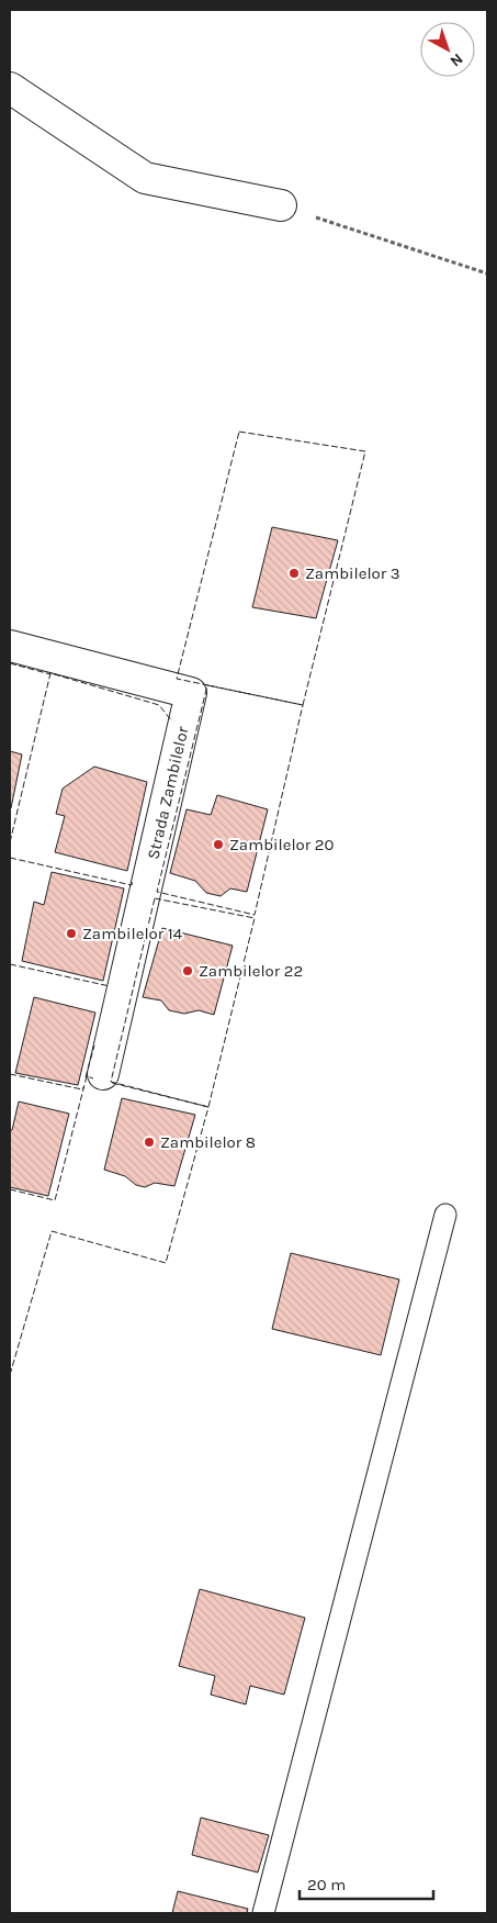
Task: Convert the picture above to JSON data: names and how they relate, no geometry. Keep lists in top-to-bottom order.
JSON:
{
  "streets": {
    "street": ["Strada Zambilelor"]
  },
  "places": [
    "Zambilelor 3",
    "Zambilelor 20",
    "Zambilelor 14",
    "Zambilelor 22",
    "Zambilelor 8"
  ],
  "scale_bar": "20 m",
  "north": "bottom right"
}
